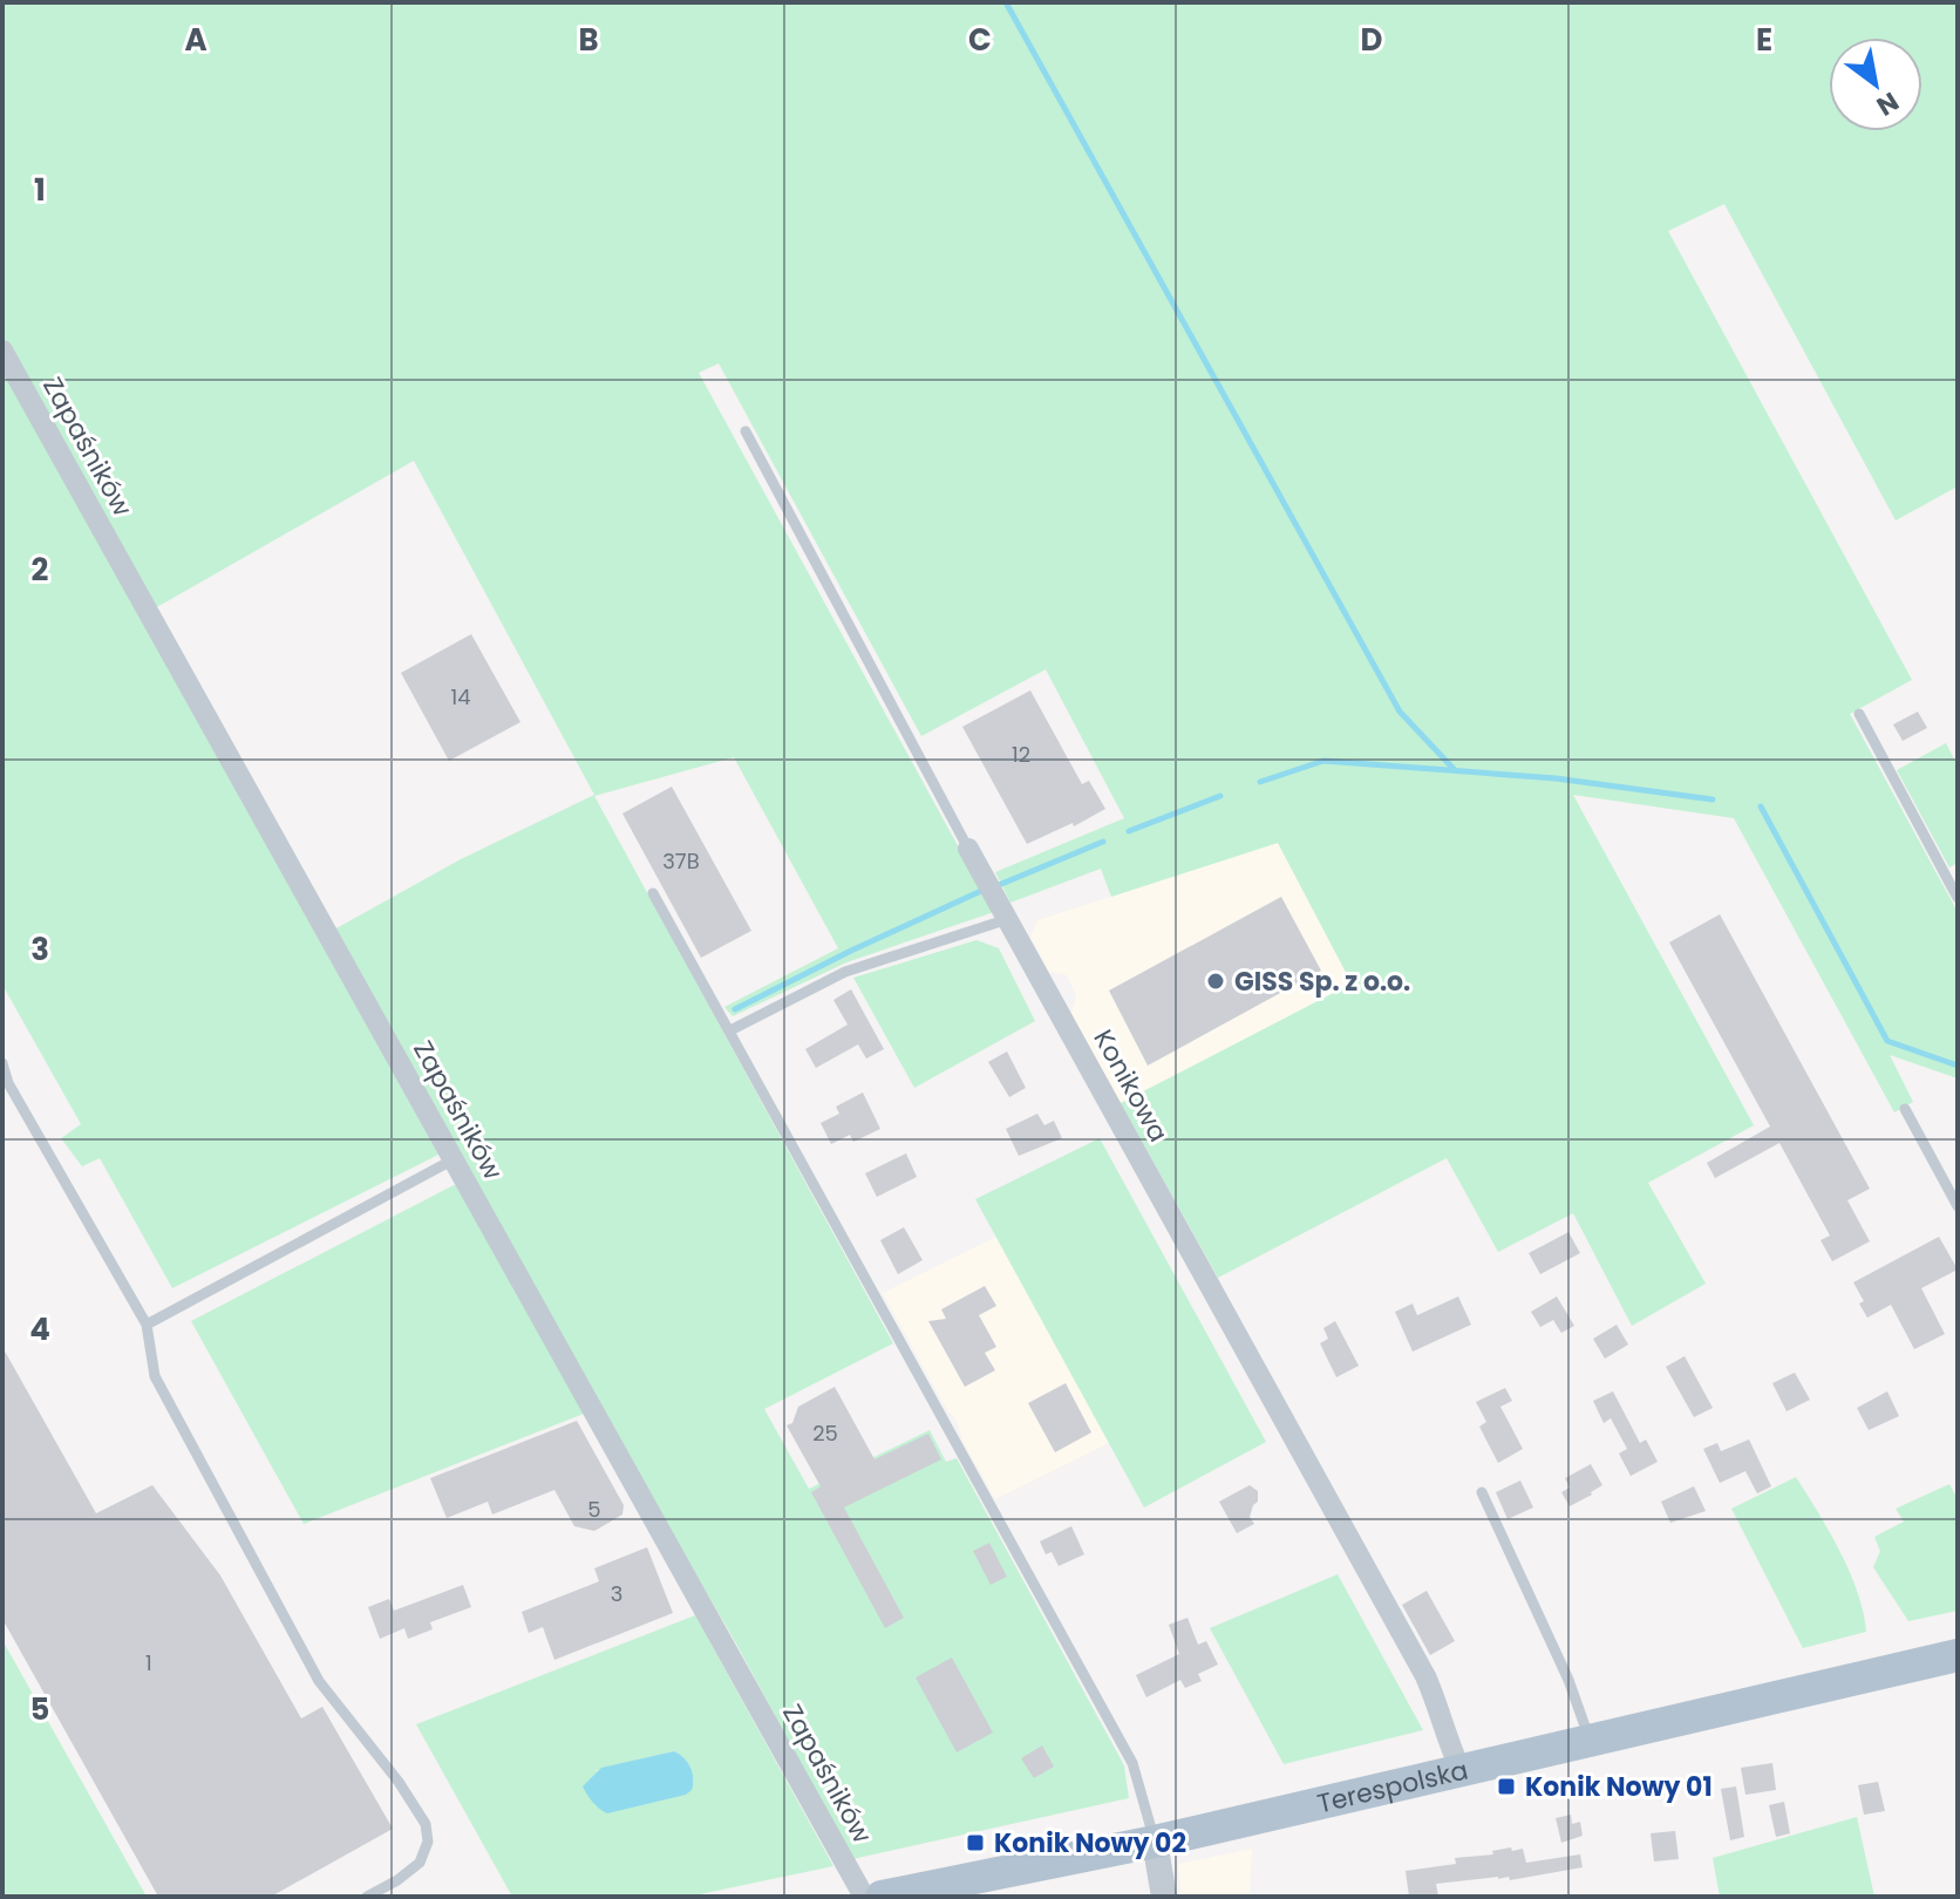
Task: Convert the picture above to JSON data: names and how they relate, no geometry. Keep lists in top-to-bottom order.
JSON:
{
  "streets": {
    "main road": ["Terespolska"],
    "street": ["Zapaśników", "Konikowa"]
  },
  "crossings": [
    ["Konikowa", "Terespolska"]
  ],
  "places": {
    "other": ["GISS Sp. z o.o."],
    "transit": ["Konik Nowy 01", "Konik Nowy 02"]
  },
  "house_numbers": [
    "14",
    "12",
    "37B",
    "25",
    "5",
    "3",
    "1"
  ],
  "north": "bottom right",
  "grid": {
    "columns": [
      "A",
      "B",
      "C",
      "D",
      "E"
    ],
    "rows": [
      "1",
      "2",
      "3",
      "4",
      "5"
    ]
  }
}
